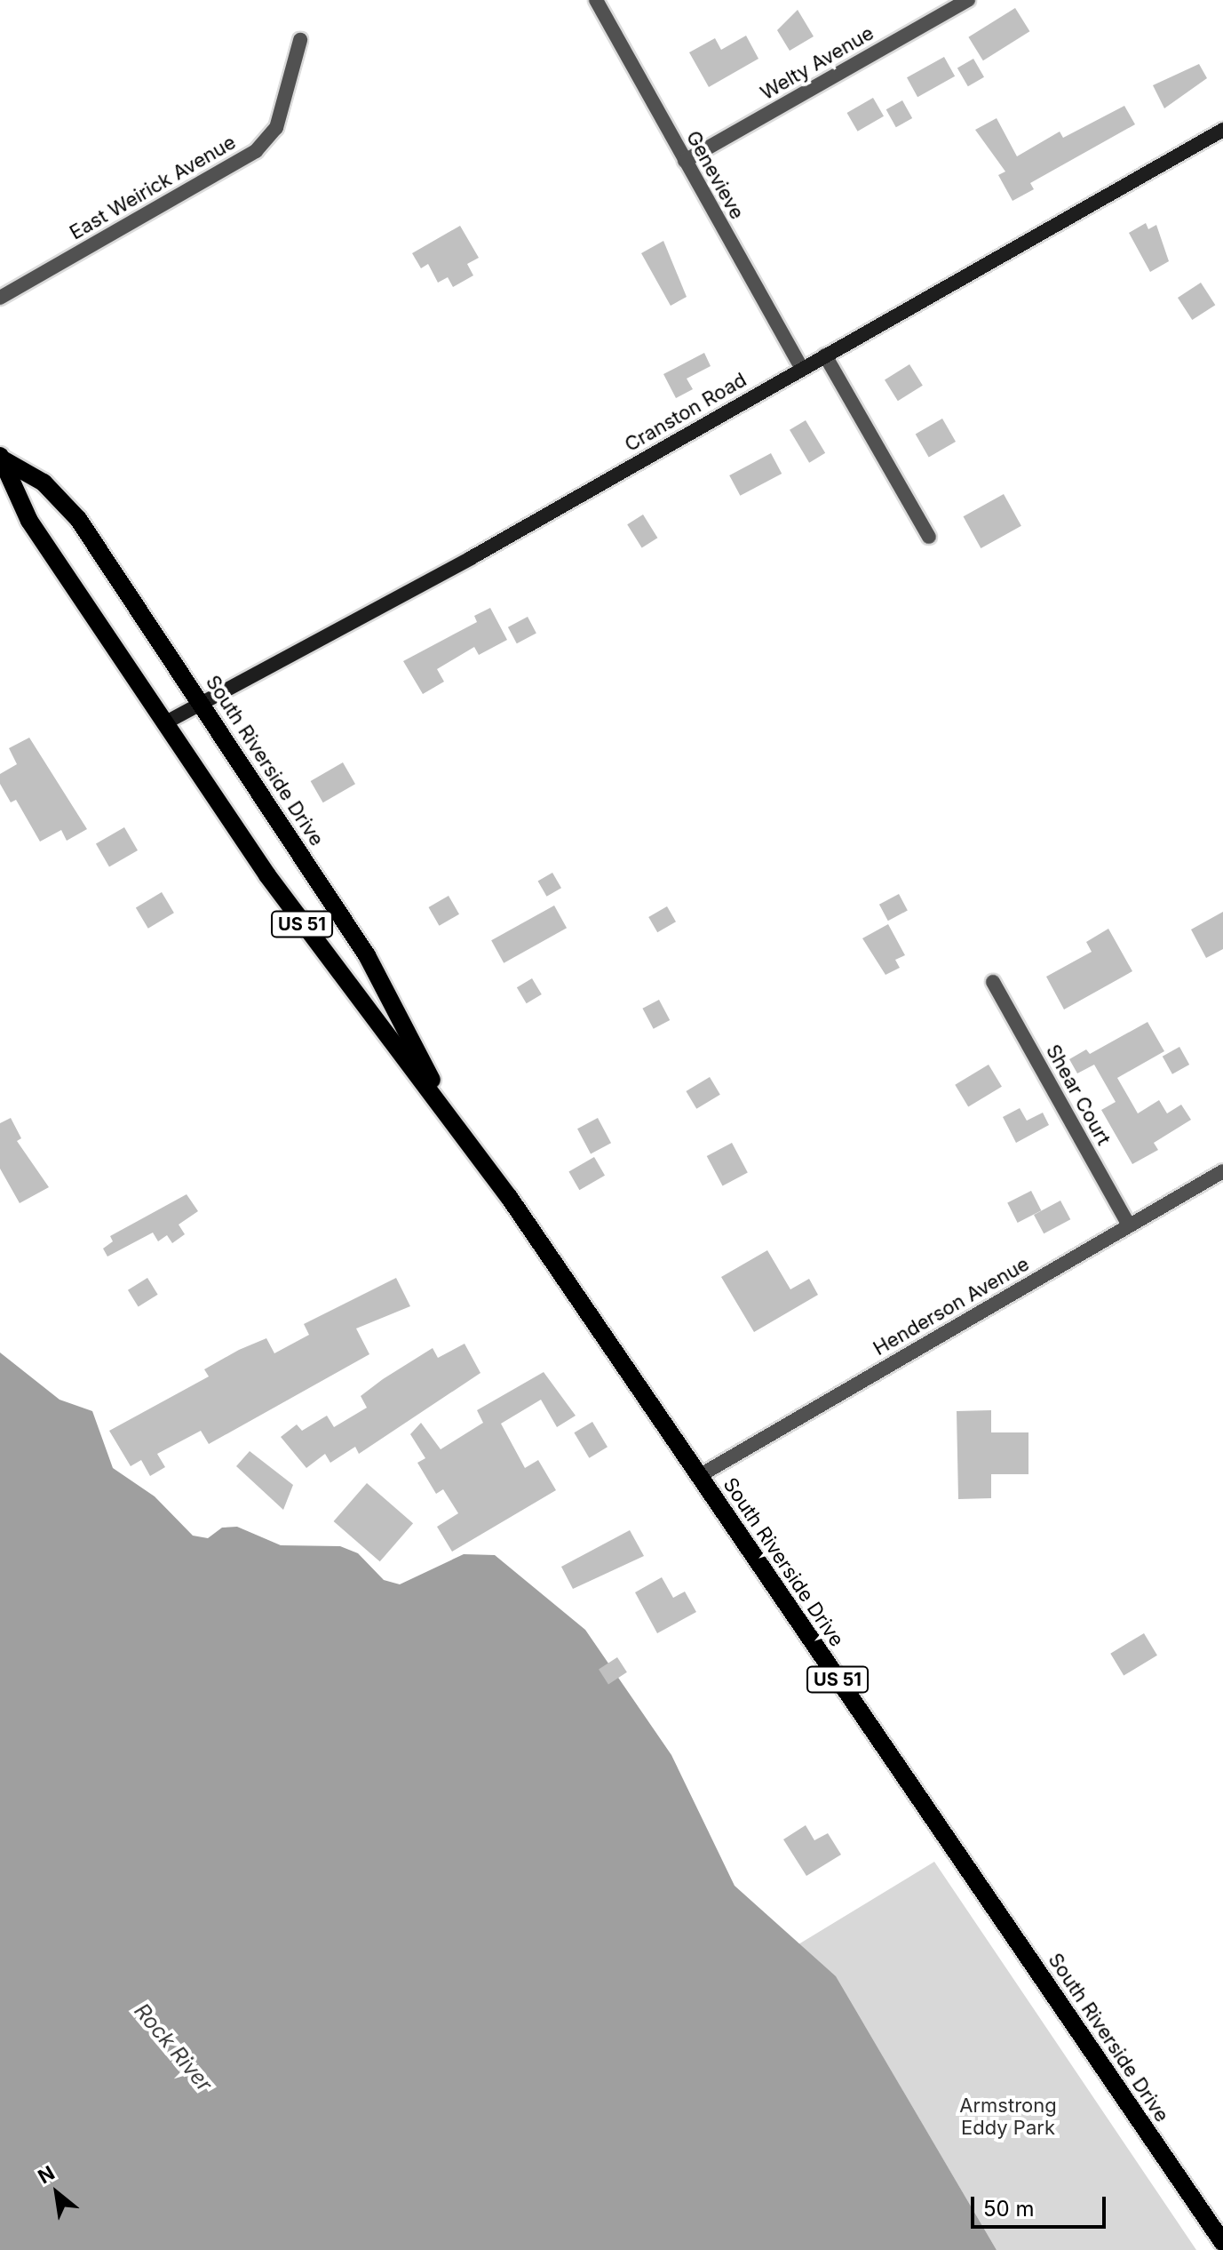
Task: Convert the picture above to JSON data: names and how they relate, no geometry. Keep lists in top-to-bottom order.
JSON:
{
  "streets": {
    "main road": ["South Riverside Drive", "US 51"],
    "street": [
      "Welty Avenue",
      "Genevieve",
      "East Weirick Avenue",
      "Cranston Road",
      "Shear Court",
      "Henderson Avenue"
    ]
  },
  "crossings": [
    ["Welty Avenue", "Genevieve"],
    ["Genevieve", "Cranston Road"],
    ["Cranston Road", "South Riverside Drive"],
    ["South Riverside Drive", "Henderson Avenue"],
    ["Shear Court", "Henderson Avenue"]
  ],
  "water": ["Rock River"],
  "parks": ["Armstrong Eddy Park"],
  "scale_bar": "50 m",
  "north": "top left"
}
